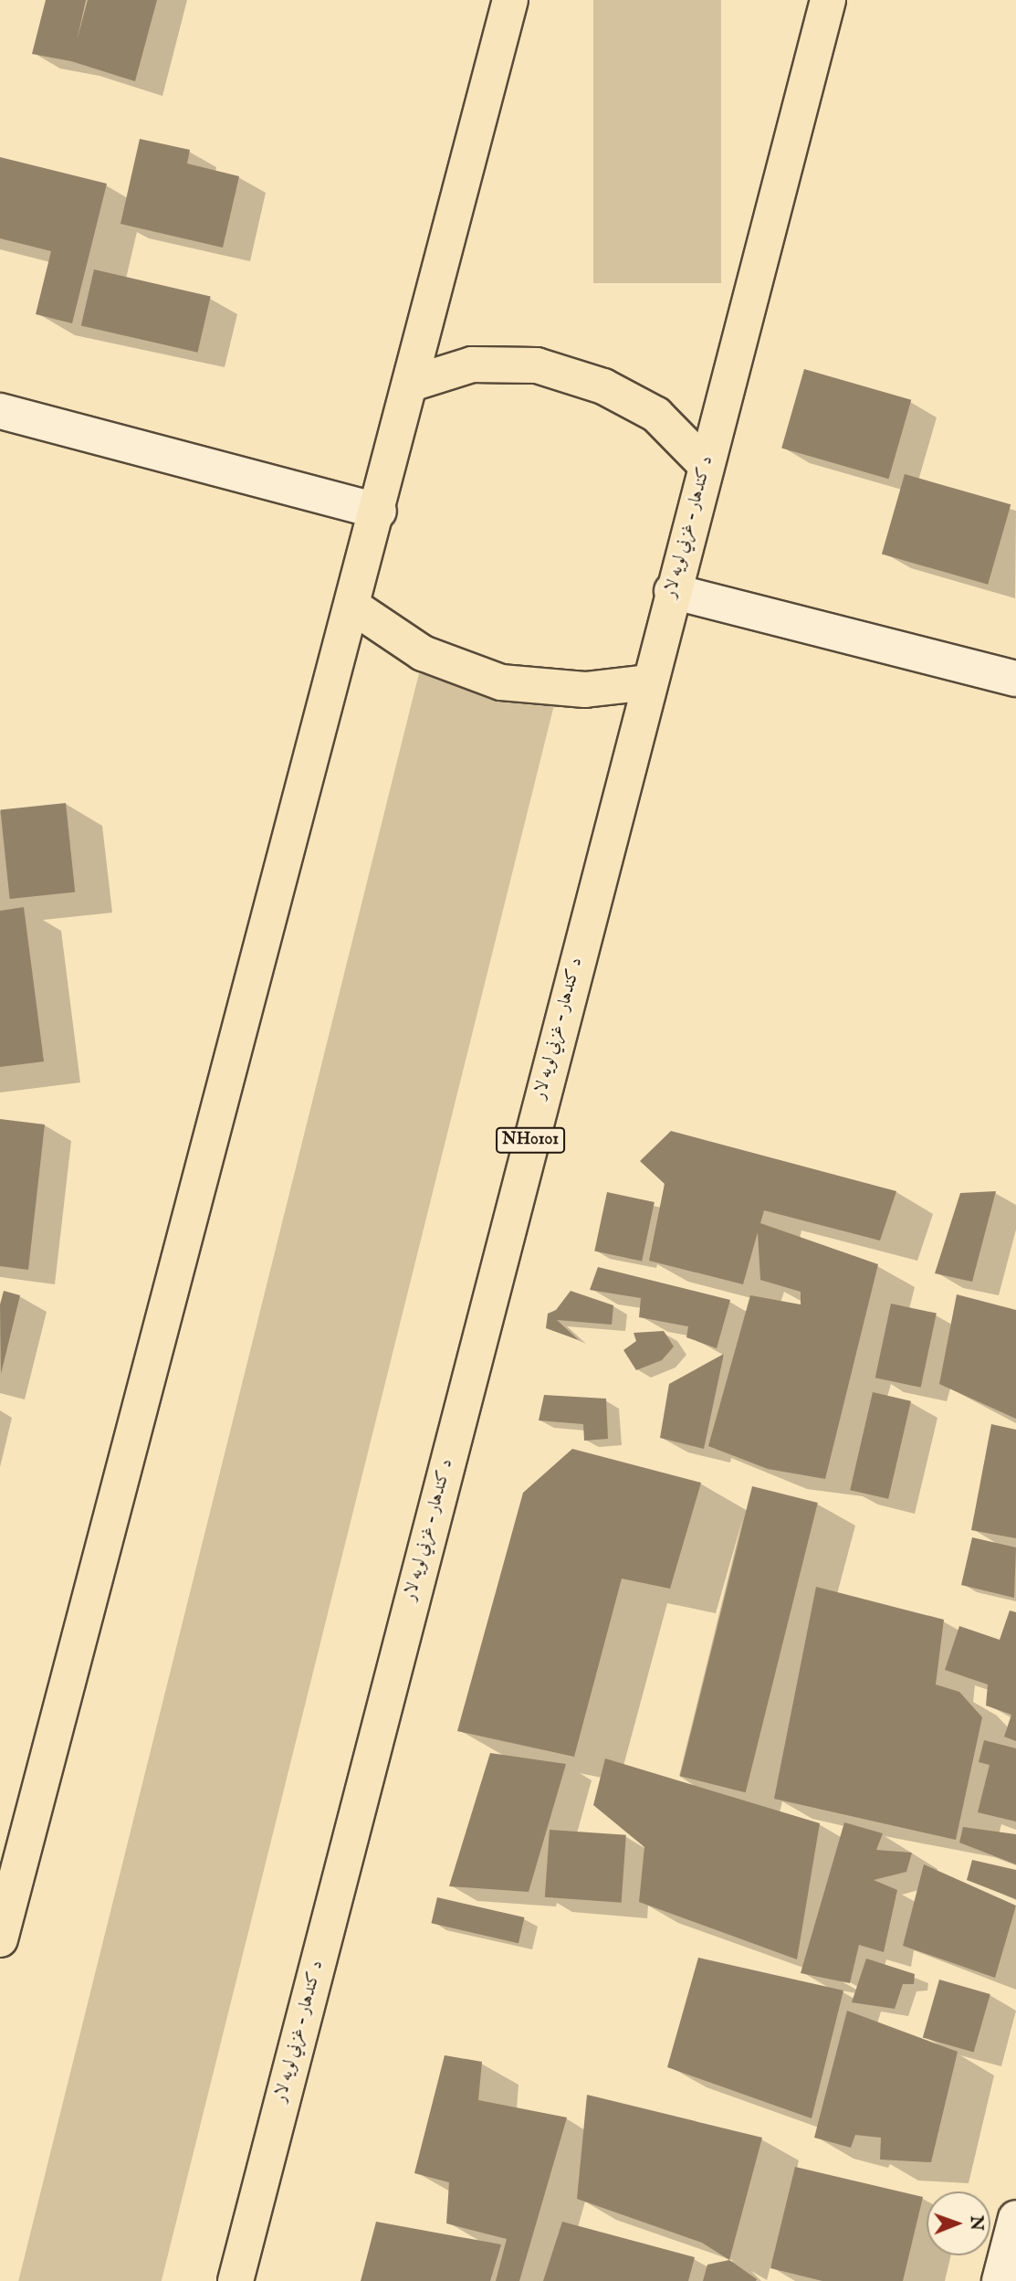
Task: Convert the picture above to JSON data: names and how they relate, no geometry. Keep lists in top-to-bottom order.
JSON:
{
  "streets": {
    "highway": ["د کندهار - غزني لويه لار", "NH0101"]
  },
  "north": "right"
}
